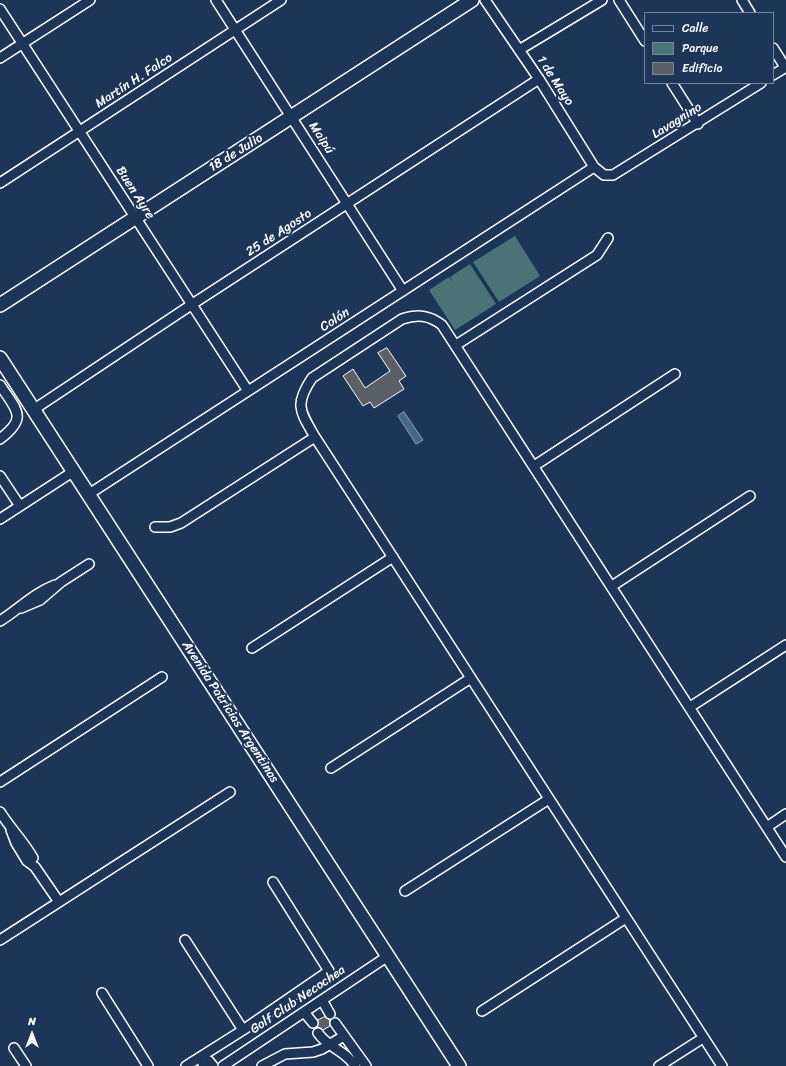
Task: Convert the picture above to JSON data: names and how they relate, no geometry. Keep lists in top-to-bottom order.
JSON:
{
  "streets": {
    "street": [
      "Martín H. Falco",
      "1 de Mayo",
      "Lavagnino",
      "Maipú",
      "18 de Julio",
      "Buen Ayre",
      "25 de Agosto",
      "Colón",
      "Avenida Patricias Argentinas",
      "Golf Club Necochea"
    ]
  },
  "crossings": [
    ["Martín H. Falco", "Maipú"],
    ["Martín H. Falco", "Buen Ayre"],
    ["1 de Mayo", "Lavagnino"],
    ["1 de Mayo", "25 de Agosto"],
    ["1 de Mayo", "Colón"],
    ["Maipú", "18 de Julio"],
    ["Maipú", "25 de Agosto"],
    ["Maipú", "Colón"],
    ["18 de Julio", "Buen Ayre"],
    ["Buen Ayre", "25 de Agosto"],
    ["Buen Ayre", "Colón"],
    ["25 de Agosto", "Avenida Patricias Argentinas"],
    ["Colón", "Avenida Patricias Argentinas"],
    ["Avenida Patricias Argentinas", "Golf Club Necochea"]
  ],
  "legend": ["Calle", "Parque", "Edificio"],
  "north": "top"
}
